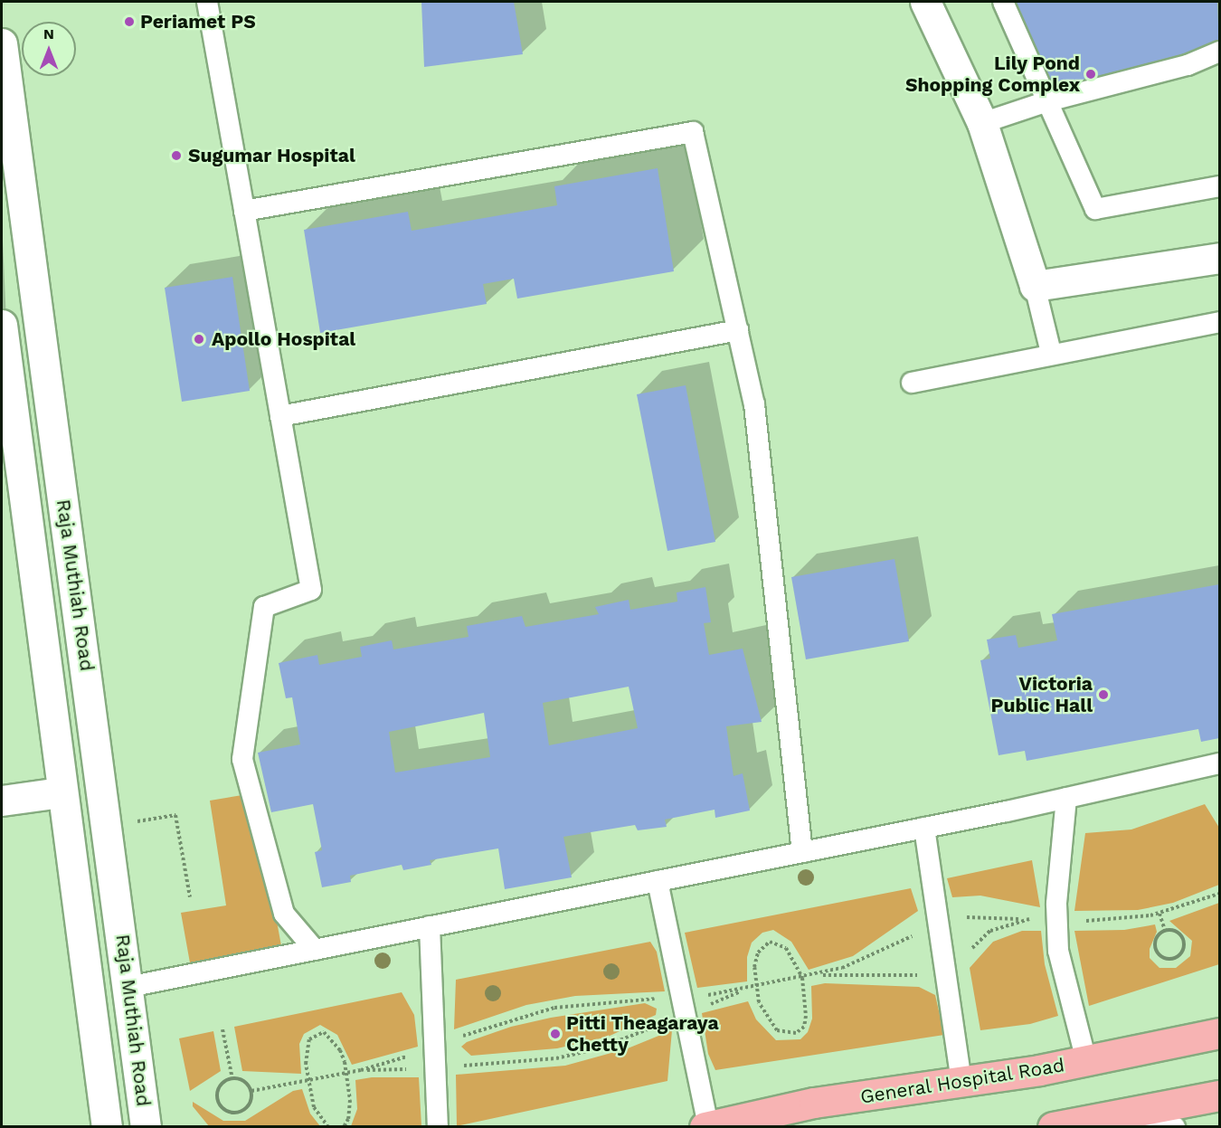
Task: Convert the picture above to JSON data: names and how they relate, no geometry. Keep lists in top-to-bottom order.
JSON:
{
  "streets": {
    "main road": ["Raja Muthiah Road", "General Hospital Road"]
  },
  "places": [
    "Periamet PS",
    "Lily Pond Shopping Complex",
    "Sugumar Hospital",
    "Apollo Hospital",
    "Victoria Public Hall",
    "Pitti Theagaraya Chetty"
  ],
  "north": "top"
}
